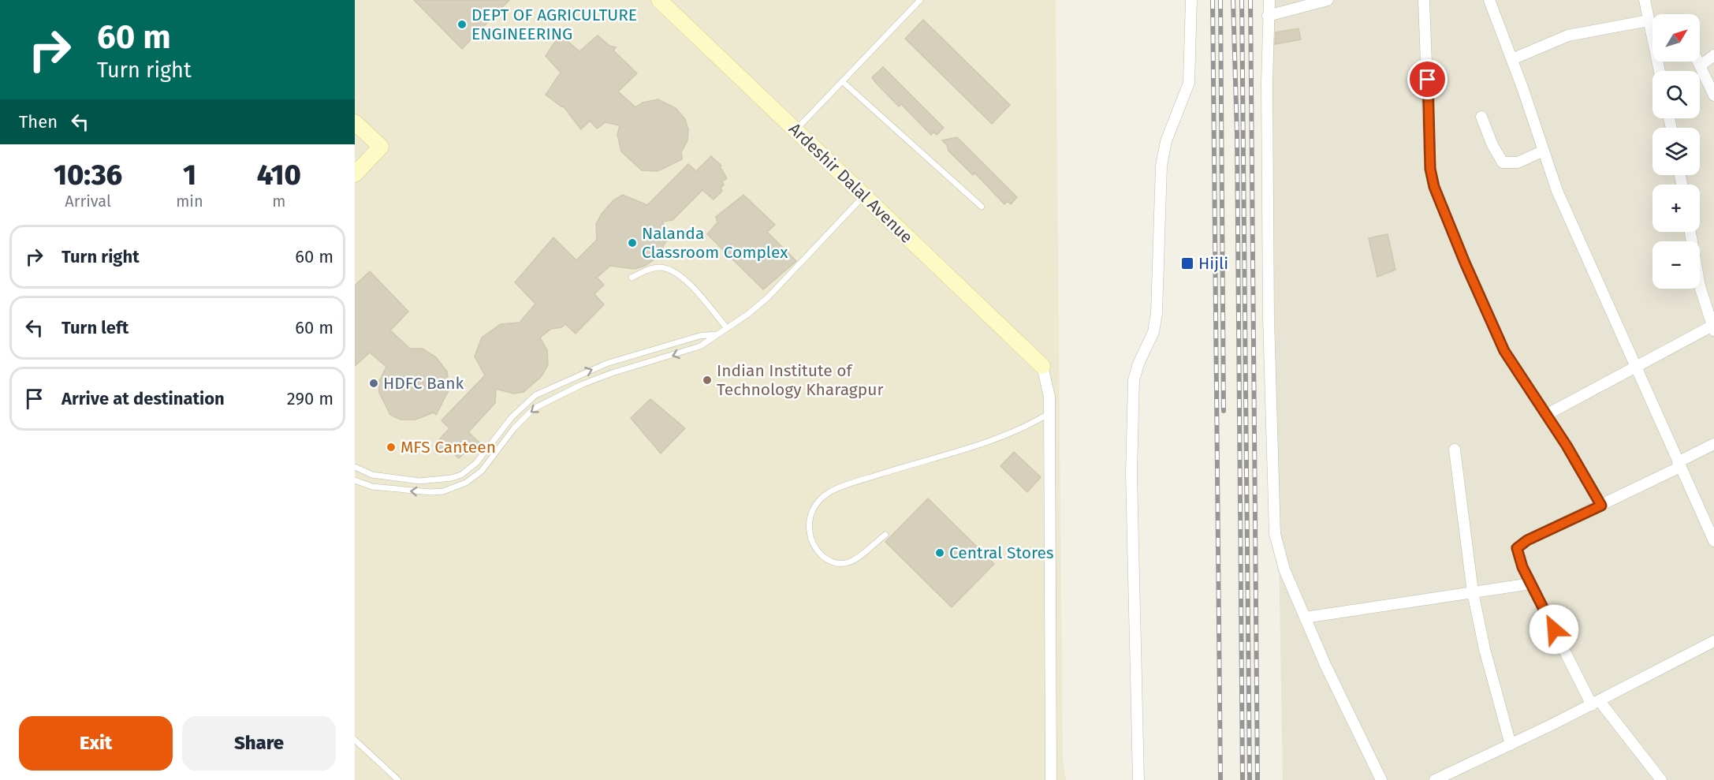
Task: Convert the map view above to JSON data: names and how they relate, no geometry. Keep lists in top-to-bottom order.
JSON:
{
  "streets": {
    "street": ["Ardeshir Dalal Avenue"]
  },
  "places": {
    "other": [
      "DEPT OF AGRICULTURE ENGINEERING",
      "Nalanda Classroom Complex",
      "Indian Institute of Technology Kharagpur",
      "HDFC Bank",
      "MFS Canteen",
      "Central Stores"
    ],
    "transit": ["Hijli"]
  },
  "north": "top right",
  "page": {
    "turn": ["60 m", "Turn right"],
    "map_buttons": ["+", "−"],
    "then": "Then",
    "eta": [
      "10:36",
      "Arrival",
      "1",
      "min",
      "410",
      "m"
    ],
    "list": [
      {
        "name": "Turn right",
        "value": "60 m"
      },
      {
        "name": "Turn left",
        "value": "60 m"
      },
      {
        "name": "Arrive at destination",
        "value": "290 m"
      }
    ],
    "buttons": ["Exit", "Share"]
  }
}
